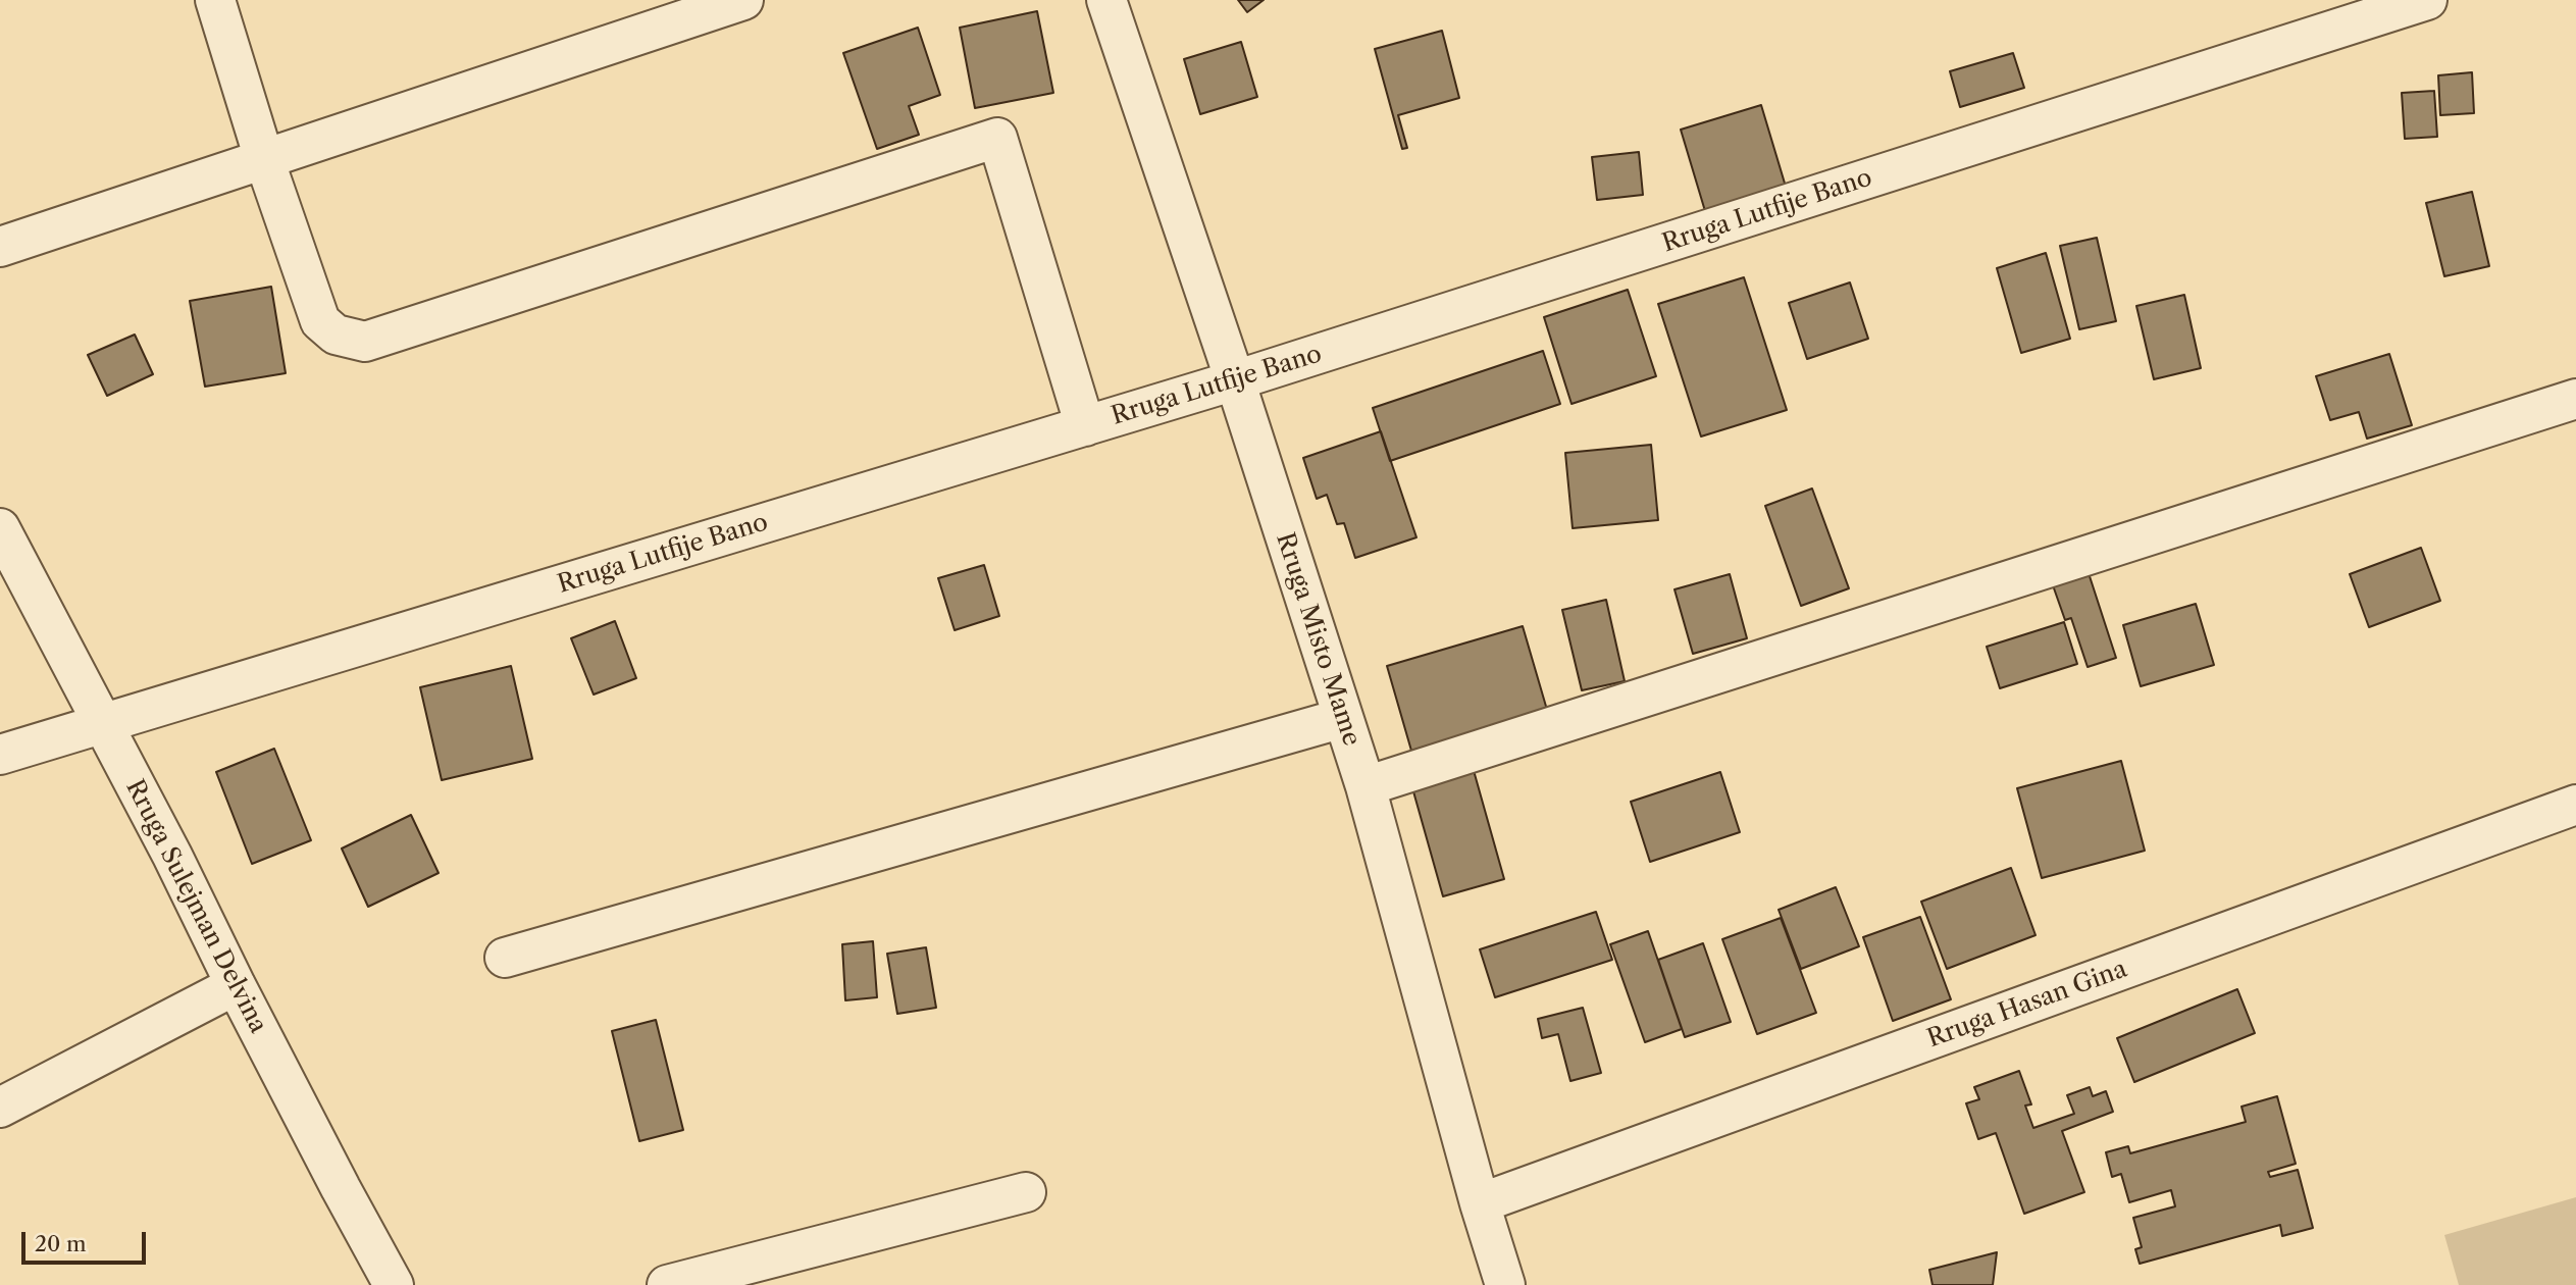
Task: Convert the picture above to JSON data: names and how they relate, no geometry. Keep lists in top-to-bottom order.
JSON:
{
  "streets": {
    "street": [
      "Rruga Lutfije Bano",
      "Rruga Misto Mame",
      "Rruga Sulejman Delvina",
      "Rruga Hasan Gina"
    ]
  },
  "crossings": [
    ["Rruga Lutfije Bano", "Rruga Misto Mame"],
    ["Rruga Lutfije Bano", "Rruga Sulejman Delvina"],
    ["Rruga Misto Mame", "Rruga Hasan Gina"]
  ],
  "scale_bar": "20 m"
}
